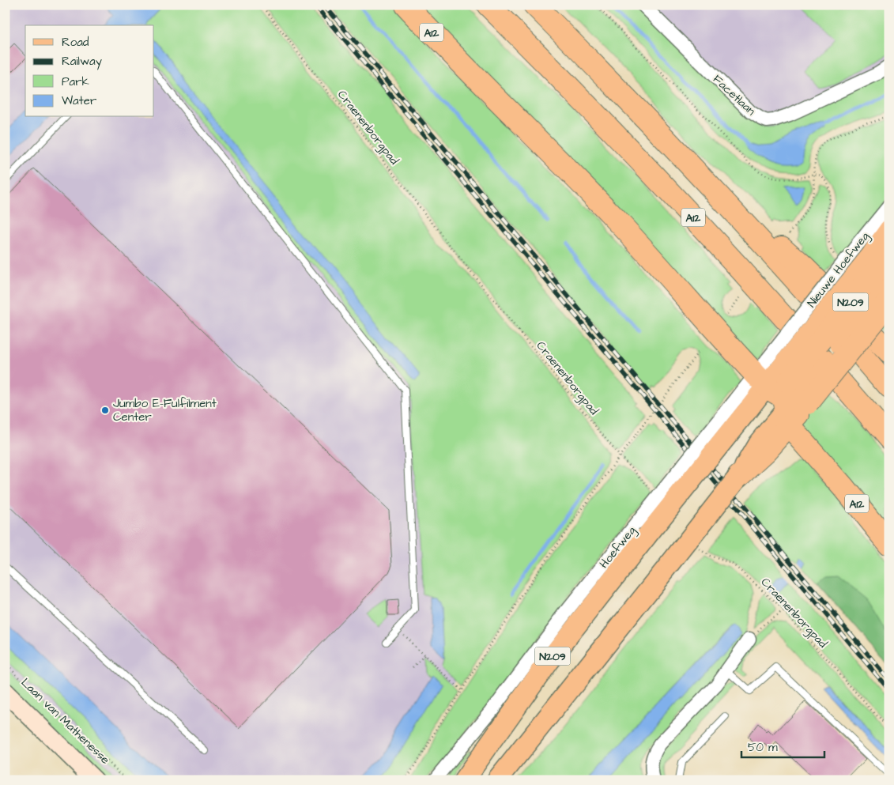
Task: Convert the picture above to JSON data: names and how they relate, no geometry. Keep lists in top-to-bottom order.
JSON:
{
  "streets": {
    "highway": ["A12", "N209"],
    "main road": ["Nieuwe Hoefweg", "Hoefweg"],
    "street": ["Facetlaan", "Laan van Mathenesse"],
    "path": ["Craenenborgpad"]
  },
  "crossings": [
    ["A12", "N209"],
    ["A12", "Hoefweg"],
    ["Nieuwe Hoefweg", "N209"],
    ["Nieuwe Hoefweg", "Hoefweg"],
    ["N209", "Hoefweg"]
  ],
  "places": ["Jumbo E-Fulfilment Center"],
  "legend": [
    "Road",
    "Railway",
    "Park",
    "Water"
  ],
  "scale_bar": "50 m"
}
